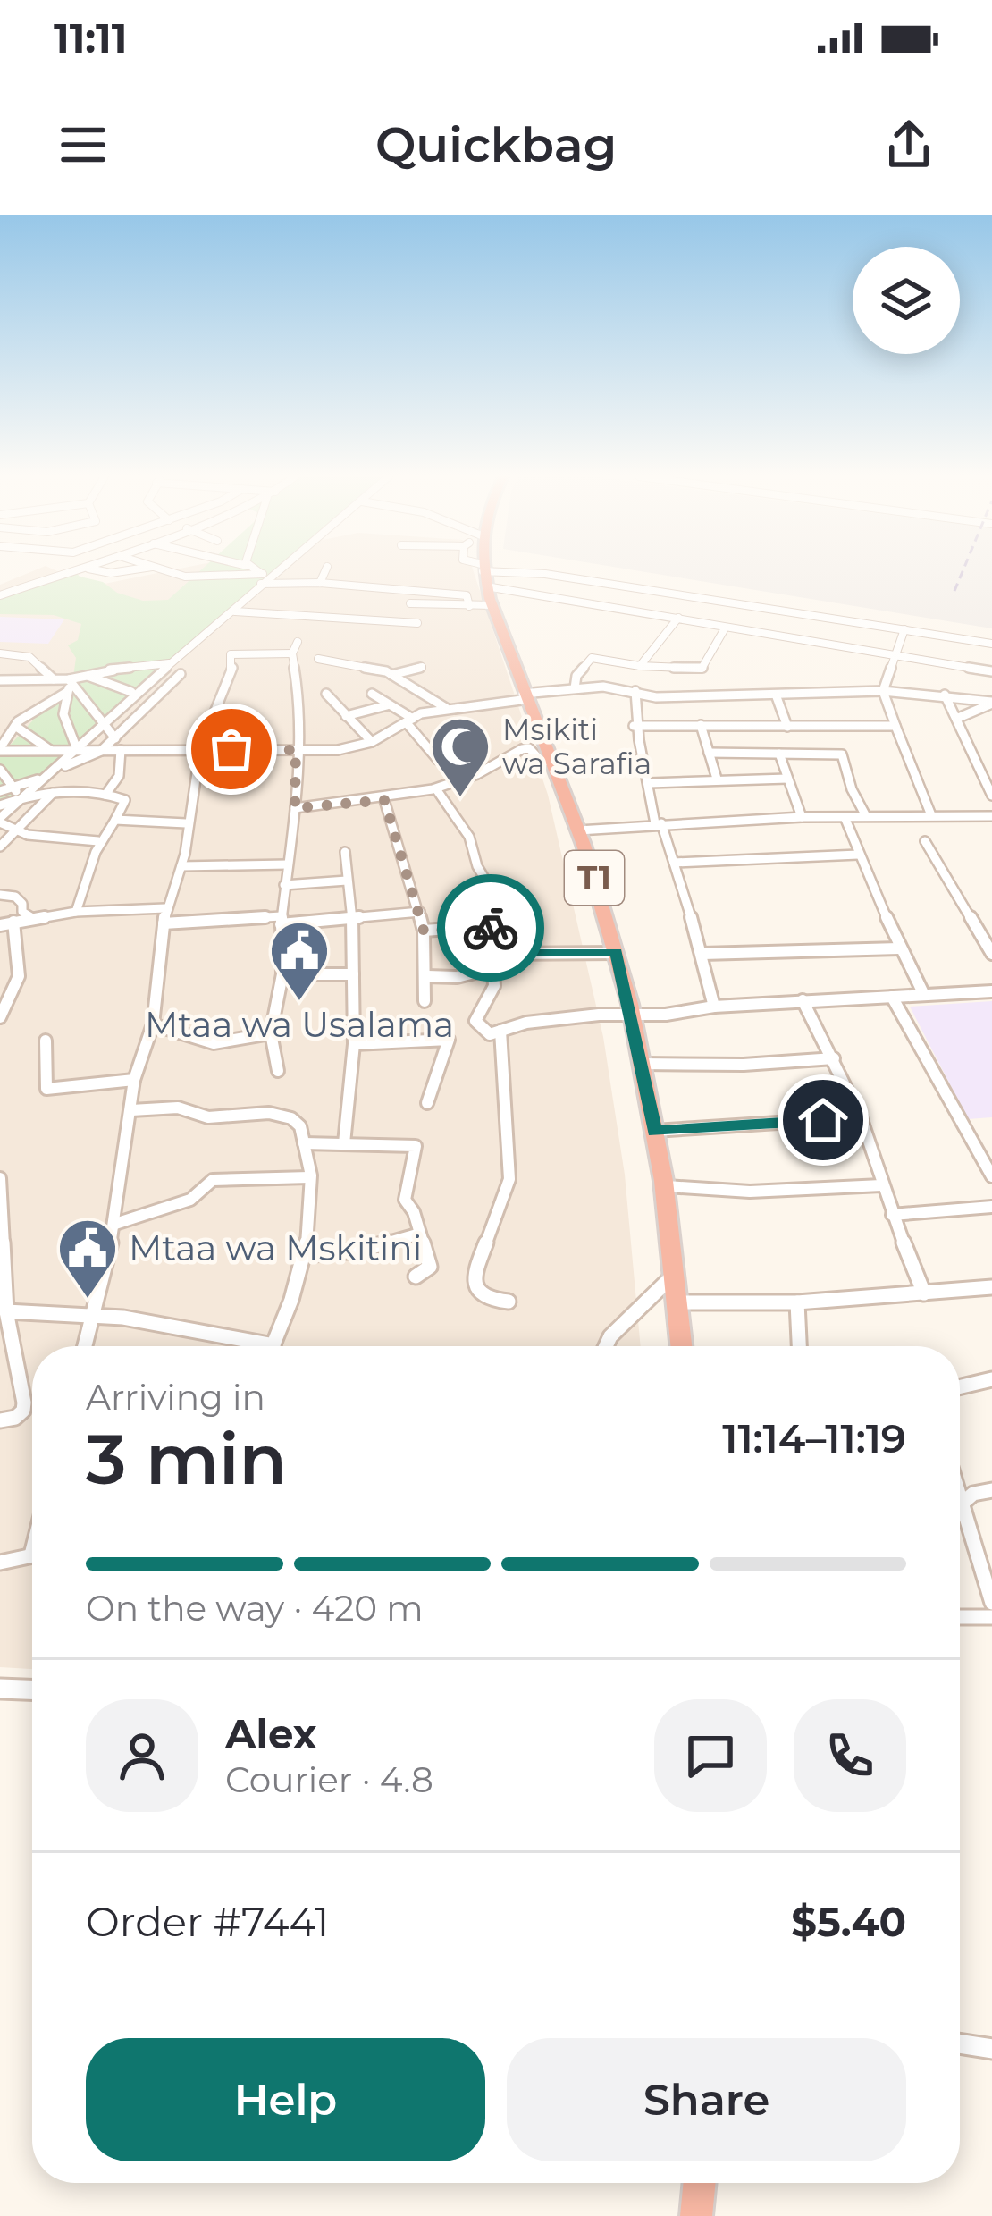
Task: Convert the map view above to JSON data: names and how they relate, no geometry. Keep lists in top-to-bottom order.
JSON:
{
  "streets": {
    "highway": ["T1"]
  },
  "places": {
    "mosque": ["Msikiti wa Sarafia"],
    "public building": ["Mtaa wa Usalama", "Mtaa wa Mskitini"]
  },
  "page": {
    "status": "11:11",
    "header": "Quickbag",
    "heading": ["3 min", "Arriving in", "11:14–11:19"],
    "panel": [
      "Alex",
      "Courier · 4.8",
      "Order #7441",
      "$5.40"
    ],
    "bar": "On the way · 420 m",
    "buttons": ["Help", "Share"]
  }
}
